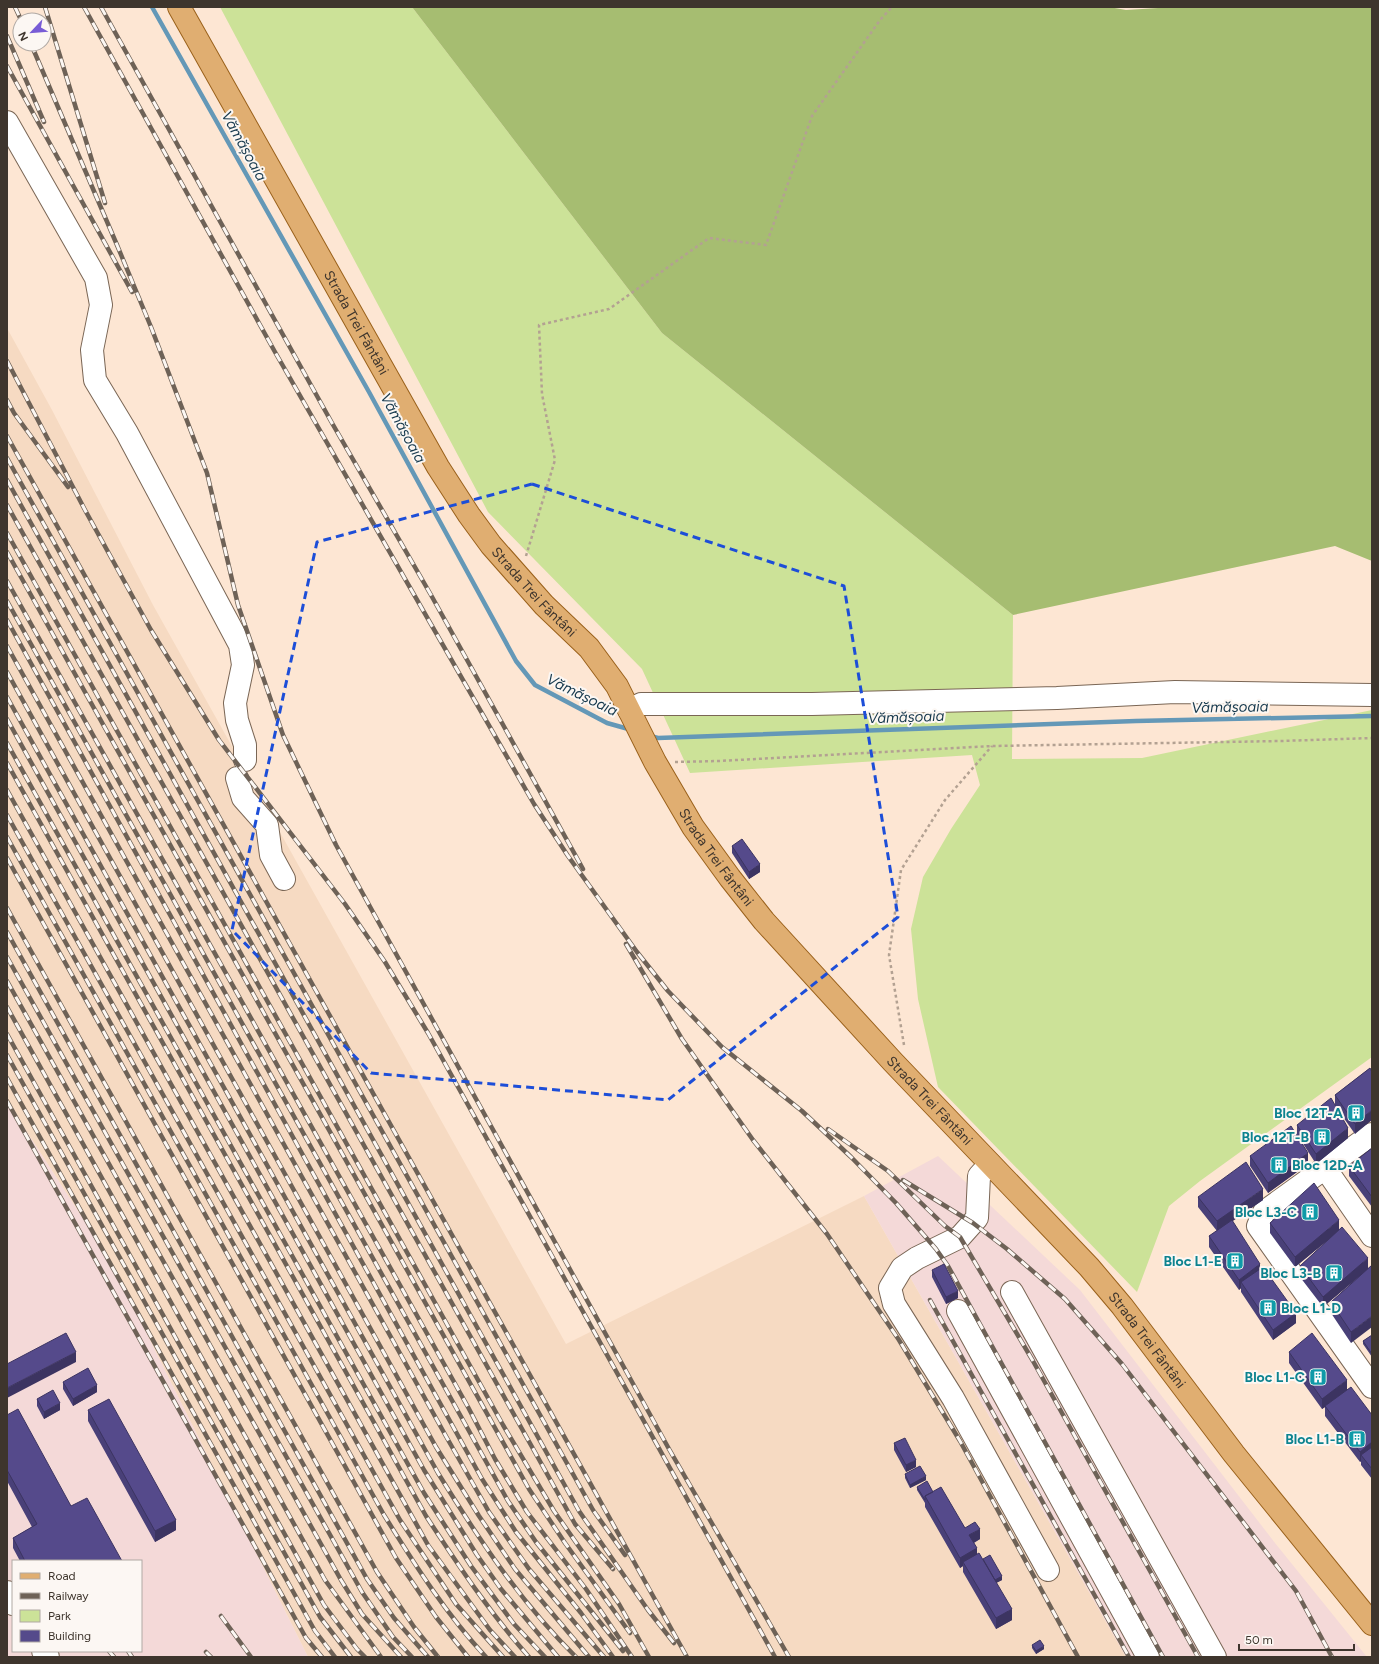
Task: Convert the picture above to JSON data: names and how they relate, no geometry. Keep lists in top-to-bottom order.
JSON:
{
  "streets": {
    "main road": ["Strada Trei Fântâni"]
  },
  "water": ["Vămășoaia"],
  "places": {
    "building": [
      "Bloc 12T-A",
      "Bloc 12T-B",
      "Bloc 12D-A",
      "Bloc L3-C",
      "Bloc L1-E",
      "Bloc L3-B",
      "Bloc L1-D",
      "Bloc L1-C",
      "Bloc L1-B"
    ]
  },
  "legend": [
    "Road",
    "Railway",
    "Park",
    "Building"
  ],
  "scale_bar": "50 m",
  "north": "bottom left"
}
